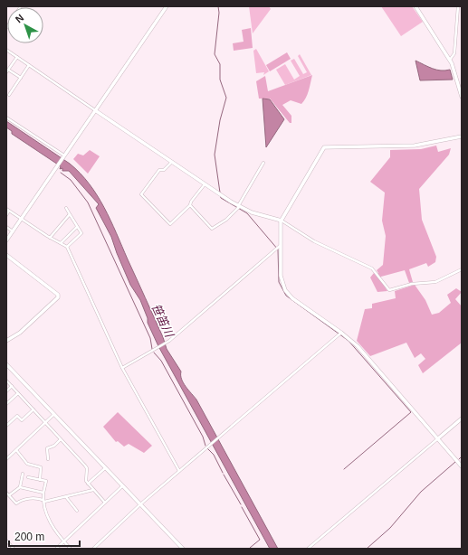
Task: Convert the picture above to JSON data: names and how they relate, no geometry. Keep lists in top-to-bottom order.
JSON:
{
  "water": ["笹笛川"],
  "scale_bar": "200 m",
  "north": "top left"
}
